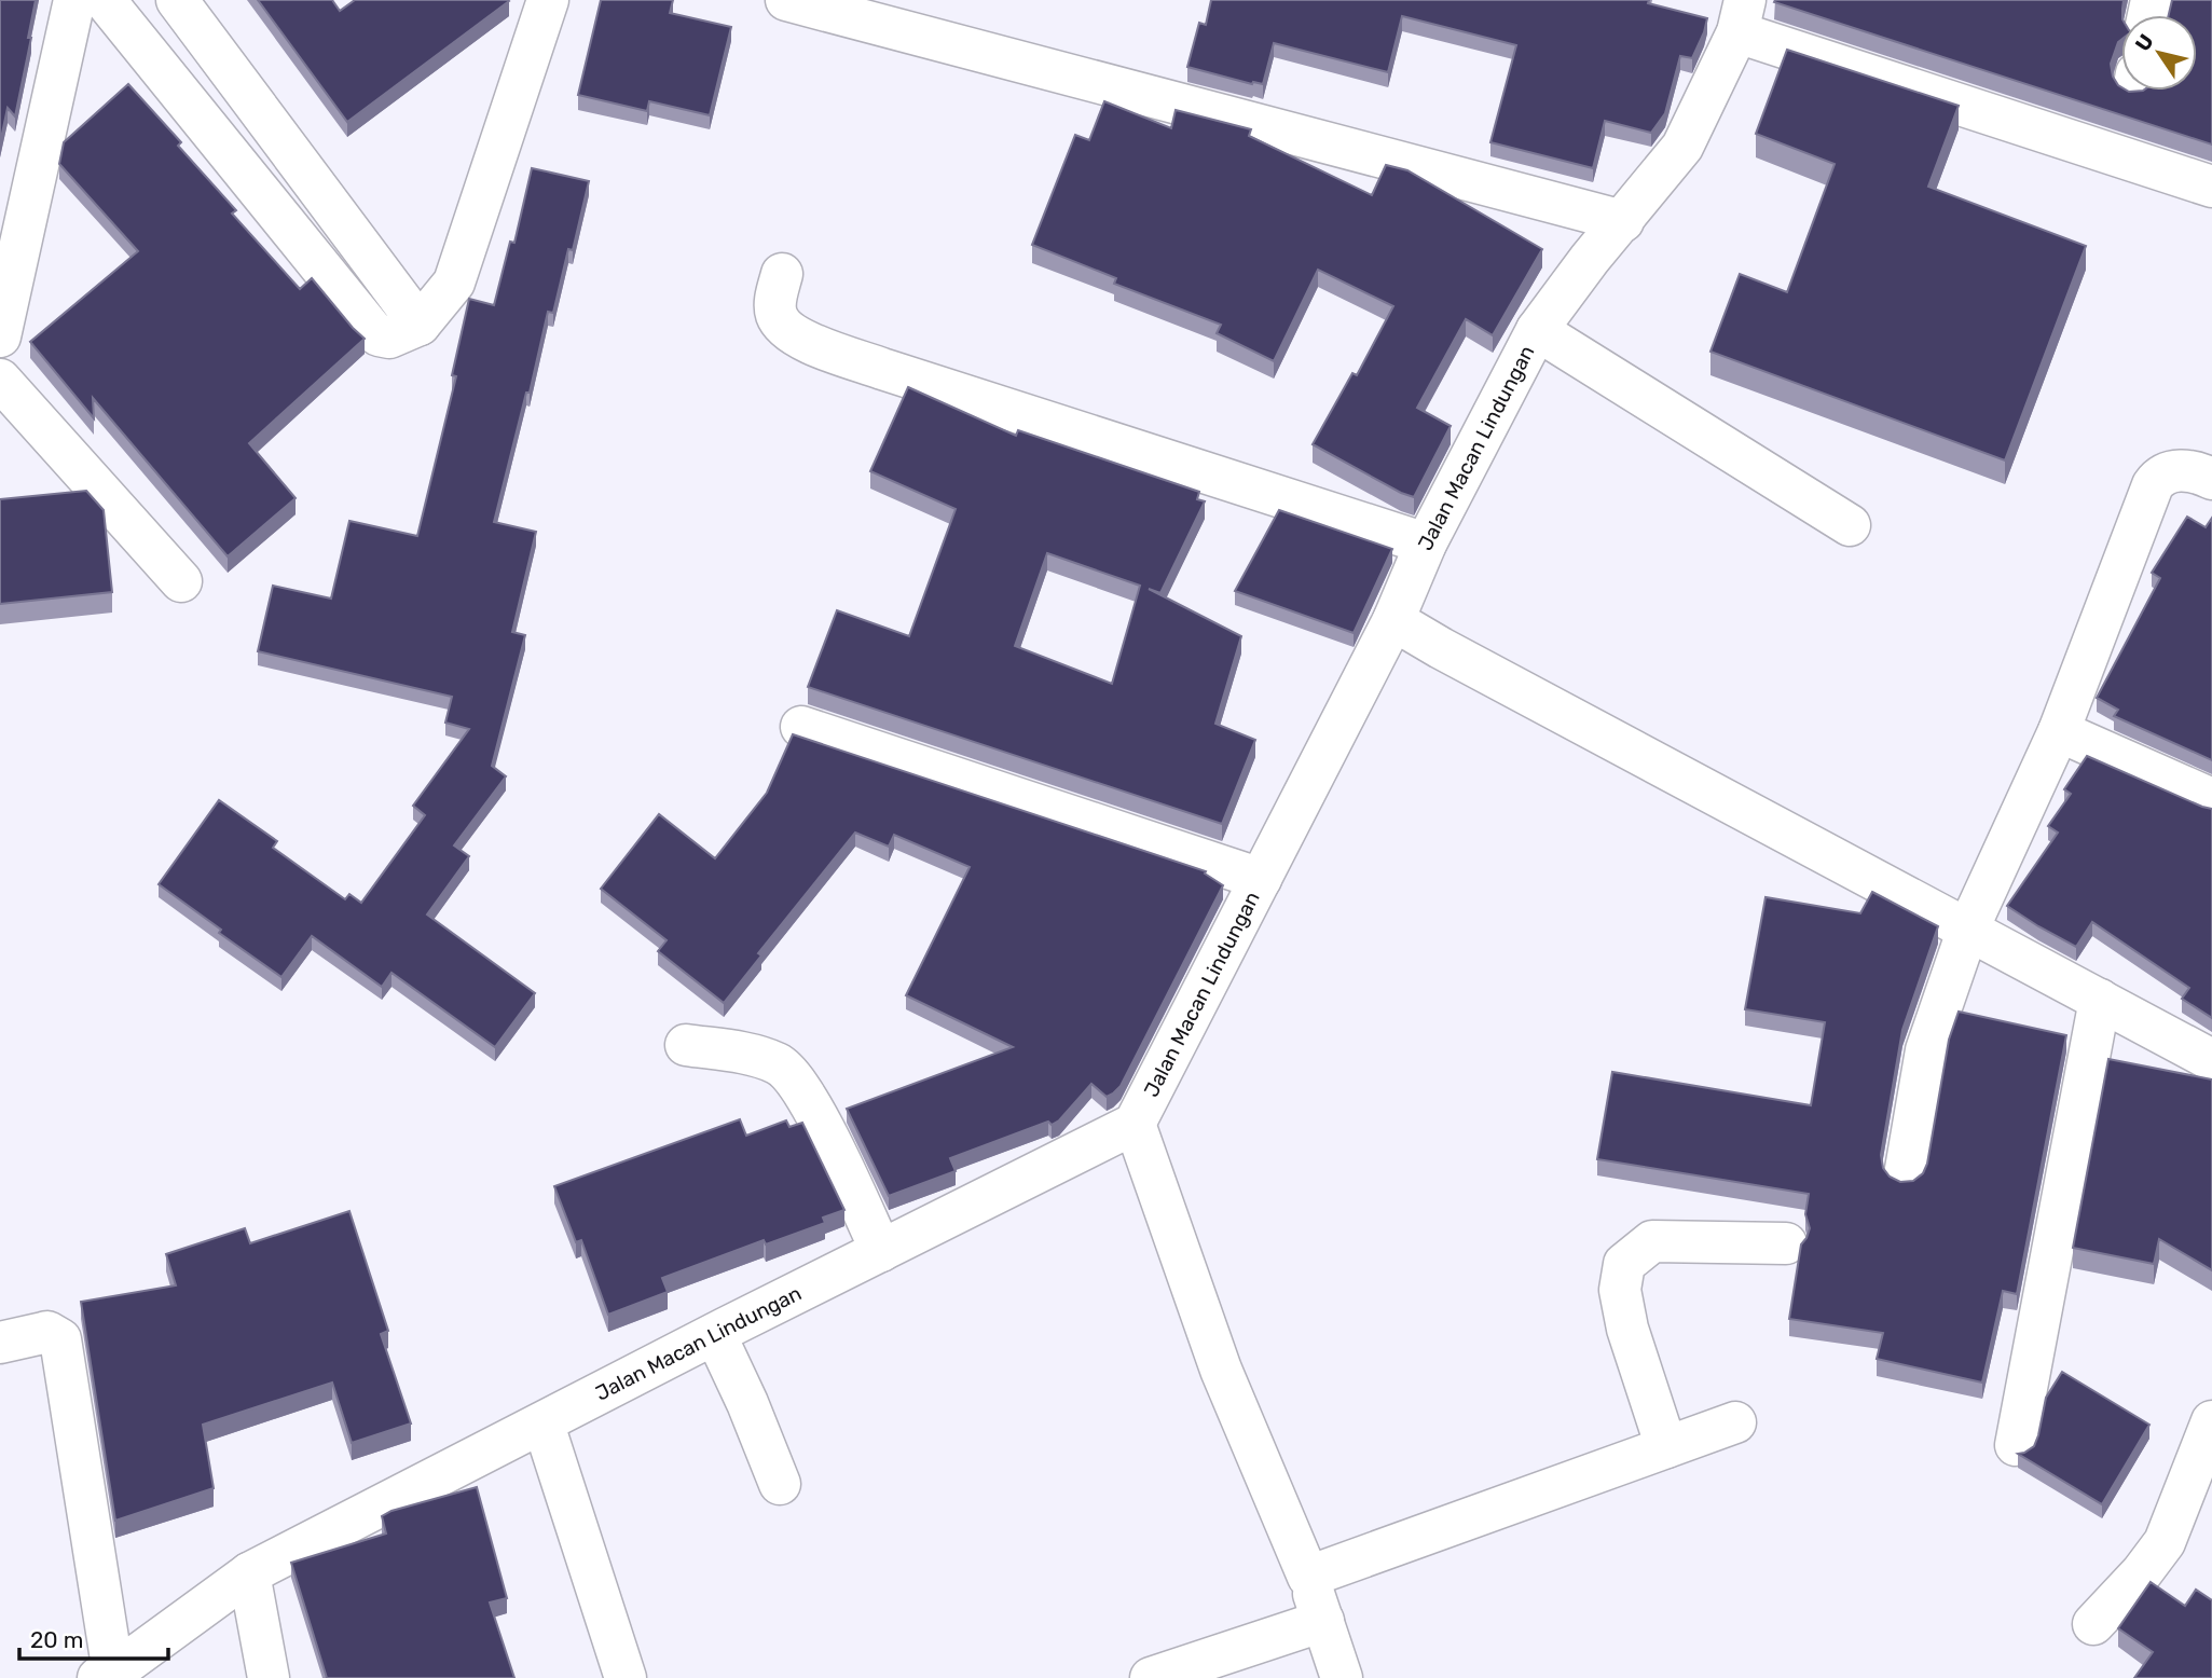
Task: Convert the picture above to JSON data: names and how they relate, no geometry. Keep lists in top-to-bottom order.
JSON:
{
  "streets": {
    "street": ["Jalan Macan Lindungan"]
  },
  "scale_bar": "20 m",
  "north": "top left"
}
